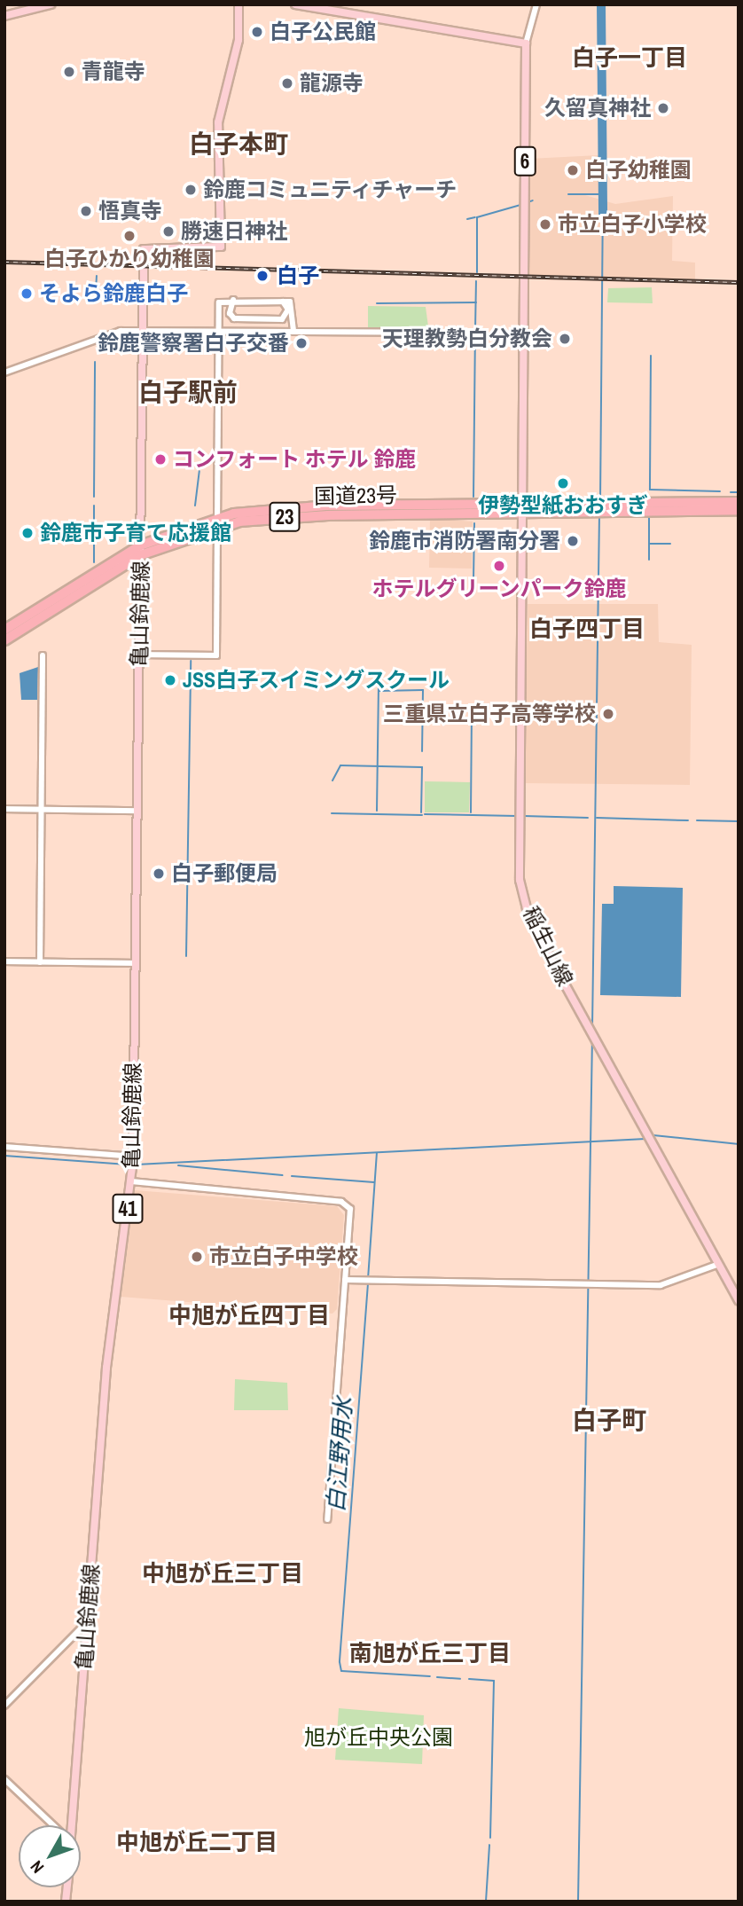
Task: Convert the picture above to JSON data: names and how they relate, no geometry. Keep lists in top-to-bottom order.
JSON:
{
  "streets": {
    "highway": ["国道23号", "23"],
    "main road": [
      "6",
      "亀山鈴鹿線",
      "稲生山線",
      "41"
    ]
  },
  "crossings": [
    ["6", "国道23号"],
    ["6", "稲生山線"],
    ["国道23号", "亀山鈴鹿線"],
    ["国道23号", "稲生山線"]
  ],
  "districts": [
    "白子一丁目",
    "白子本町",
    "白子駅前",
    "白子四丁目",
    "中旭が丘四丁目",
    "白子町",
    "中旭が丘三丁目",
    "南旭が丘三丁目",
    "中旭が丘二丁目"
  ],
  "water": ["白江野用水"],
  "parks": ["旭が丘中央公園"],
  "places": [
    "白子公民館",
    "青龍寺",
    "龍源寺",
    "久留真神社",
    "白子幼稚園",
    "鈴鹿コミュニティチャーチ",
    "悟真寺",
    "市立白子小学校",
    "勝速日神社",
    "白子ひかり幼稚園",
    "白子",
    "そよら鈴鹿白子",
    "天理教勢白分教会",
    "鈴鹿警察署白子交番",
    "コンフォート ホテル 鈴鹿",
    "伊勢型紙おおすぎ",
    "鈴鹿市子育て応援館",
    "鈴鹿市消防署南分署",
    "ホテルグリーンパーク鈴鹿",
    "JSS白子スイミングスクール",
    "三重県立白子高等学校",
    "白子郵便局",
    "市立白子中学校"
  ],
  "north": "bottom left"
}
